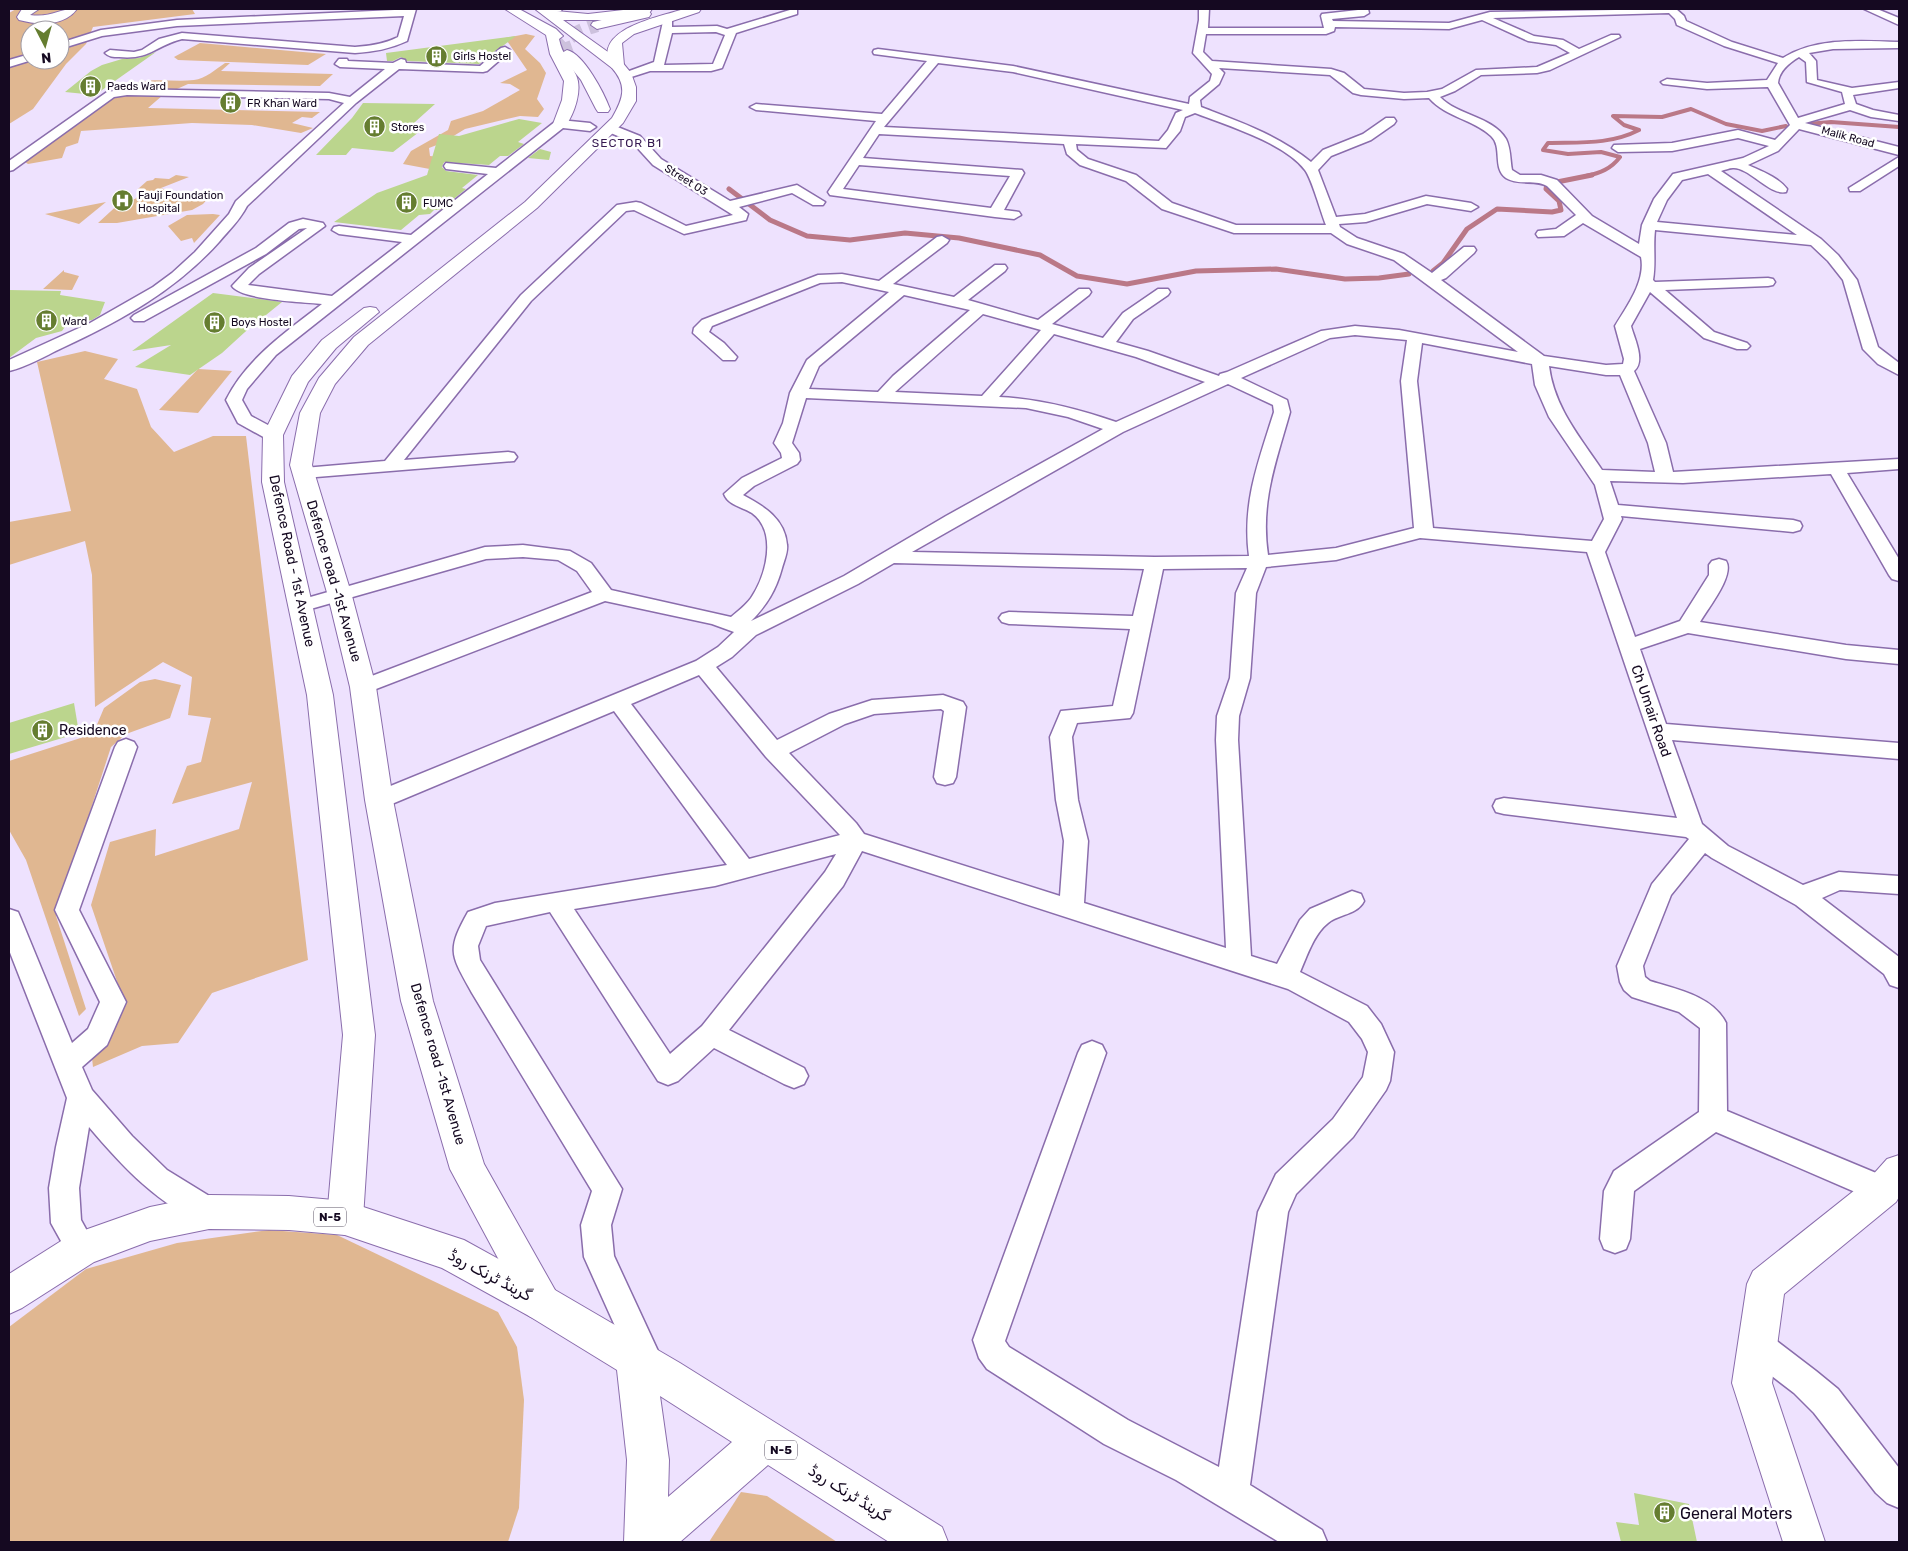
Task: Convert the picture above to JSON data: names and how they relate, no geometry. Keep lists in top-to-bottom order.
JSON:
{
  "streets": {
    "main road": [
      "Defence Road - 1st Avenue",
      "Defence road -1st Avenue",
      "N-5",
      "گرینڈ ٹرنک روڈ"
    ],
    "street": ["Malik Road", "Street 03", "Ch Umair Road"]
  },
  "crossings": [
    ["Street 03", "Defence Road - 1st Avenue"],
    ["Street 03", "Defence road -1st Avenue"],
    ["Defence Road - 1st Avenue", "Defence road -1st Avenue"],
    ["Defence Road - 1st Avenue", "گرینڈ ٹرنک روڈ"],
    ["Defence road -1st Avenue", "گرینڈ ٹرنک روڈ"]
  ],
  "districts": ["SECTOR B1"],
  "places": {
    "building": [
      "Girls Hostel",
      "Paeds Ward",
      "FR Khan Ward",
      "Stores",
      "FUMC",
      "Ward",
      "Boys Hostel",
      "Residence",
      "General Moters"
    ],
    "hospital": ["Fauji Foundation Hospital"]
  },
  "north": "bottom"
}
